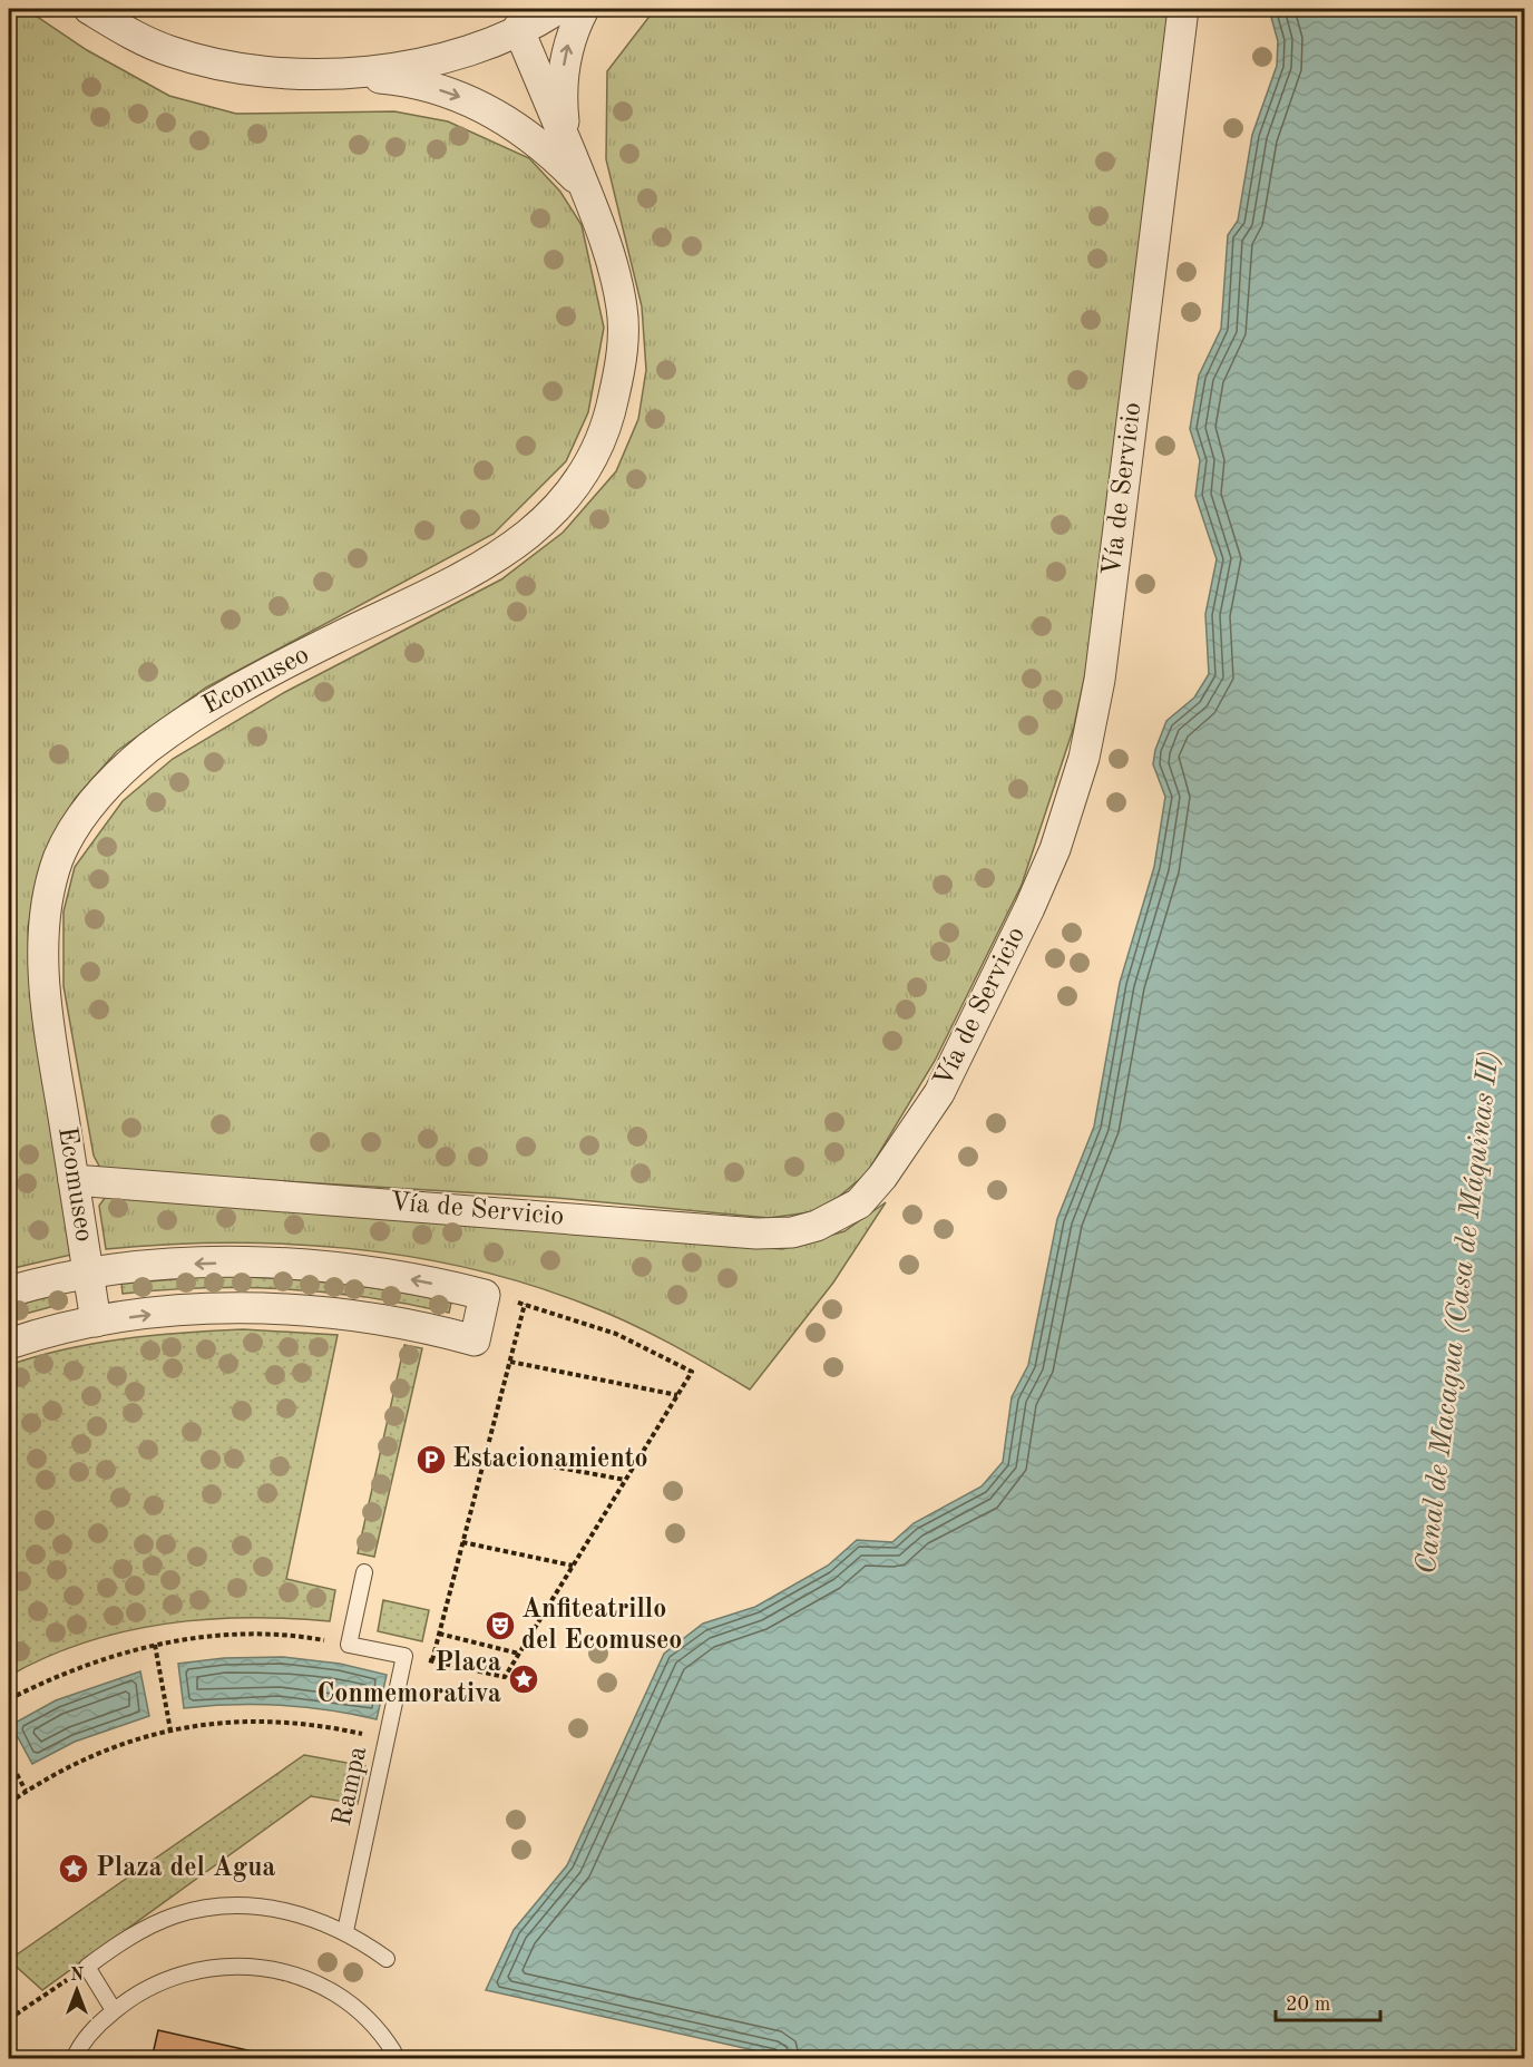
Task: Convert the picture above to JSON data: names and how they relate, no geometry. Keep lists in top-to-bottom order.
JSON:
{
  "streets": {
    "street": ["Vía de Servicio", "Ecomuseo"],
    "lane": ["Rampa"]
  },
  "crossings": [
    ["Vía de Servicio", "Ecomuseo"]
  ],
  "water": ["Canal de Macagua (Casa de Máquinas II)"],
  "places": {
    "parking": ["Estacionamiento"],
    "theatre": ["Anfiteatrillo del Ecomuseo"],
    "place": ["Placa Conmemorativa", "Plaza del Agua"]
  },
  "scale_bar": "20 m",
  "north": "top"
}
